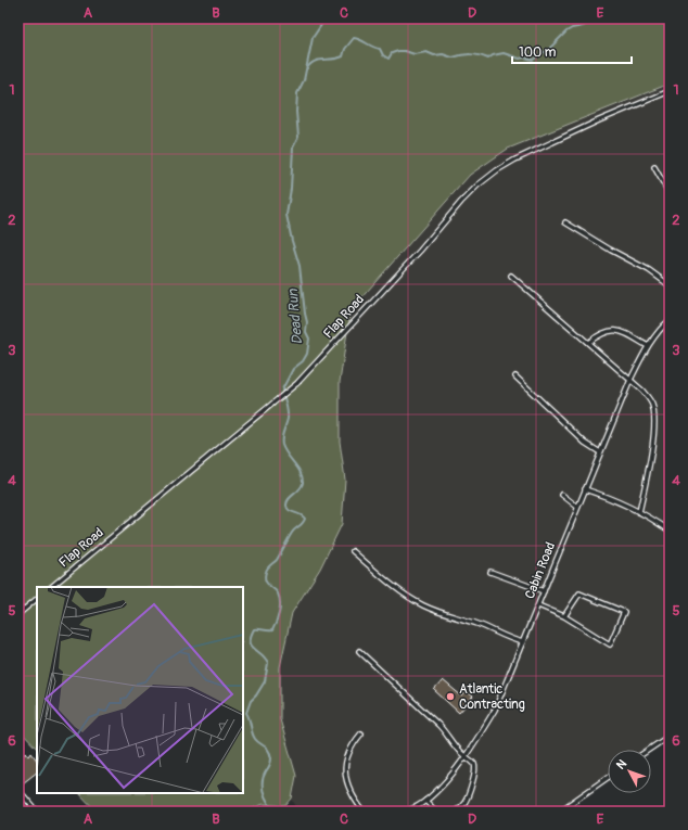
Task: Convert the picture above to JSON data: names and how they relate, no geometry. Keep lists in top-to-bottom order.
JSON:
{
  "streets": {
    "lane": ["Flap Road", "Cabin Road"]
  },
  "water": ["Dead Run"],
  "places": ["Atlantic Contracting"],
  "scale_bar": "100 m",
  "north": "top left",
  "grid": {
    "columns": [
      "A",
      "B",
      "C",
      "D",
      "E"
    ],
    "rows": [
      "1",
      "2",
      "3",
      "4",
      "5",
      "6"
    ]
  }
}
